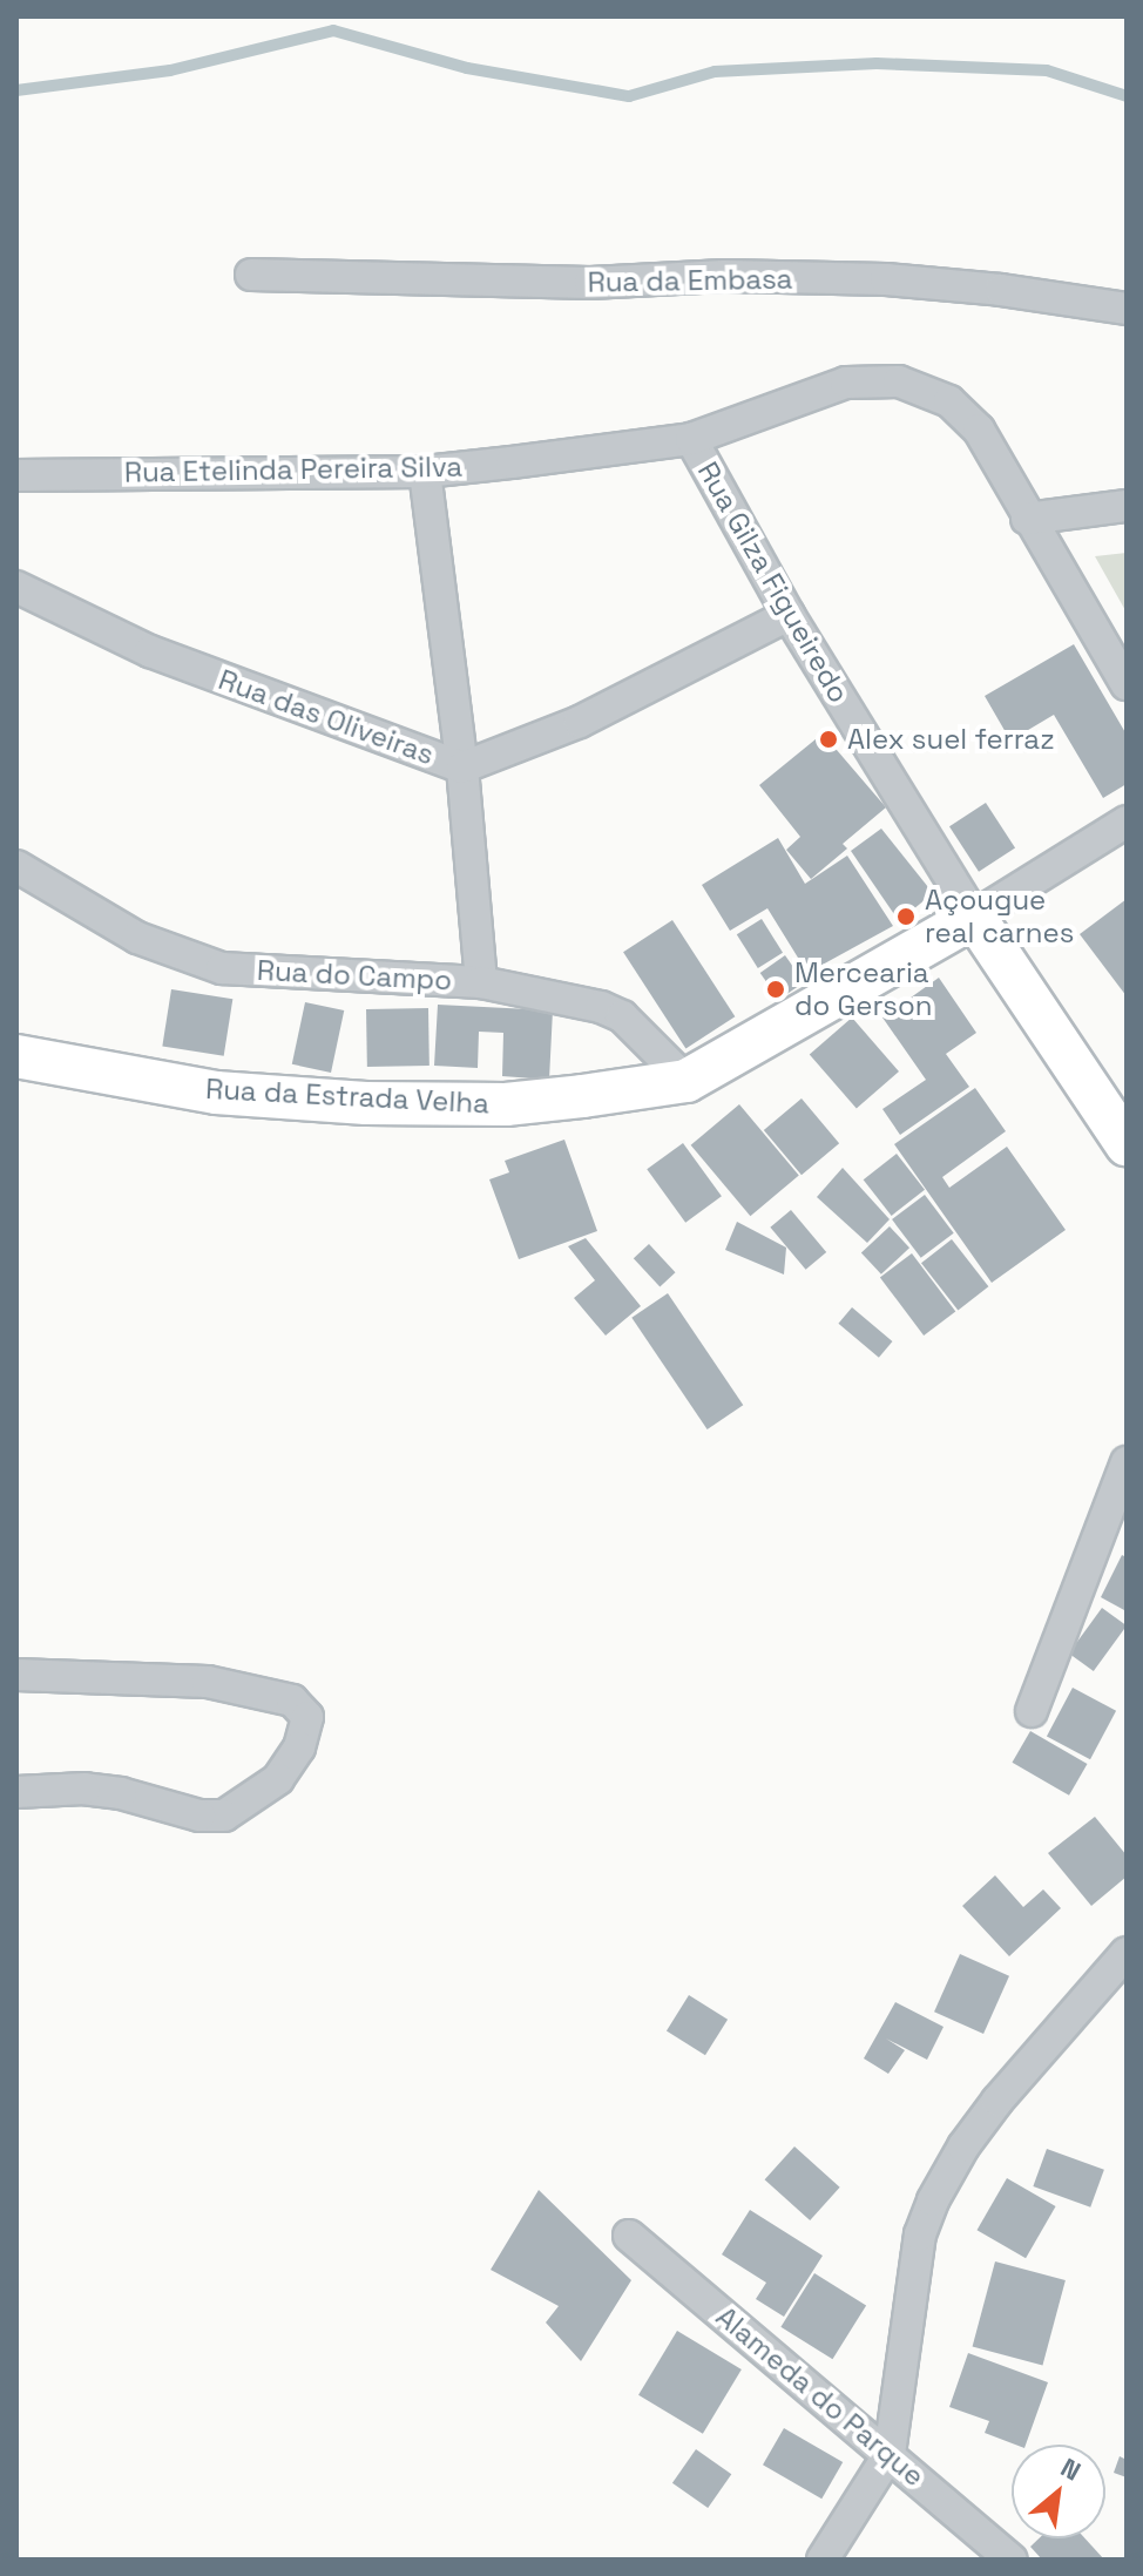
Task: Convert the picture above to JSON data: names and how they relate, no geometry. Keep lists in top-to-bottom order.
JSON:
{
  "streets": {
    "main road": ["Rua da Estrada Velha"],
    "street": [
      "Rua da Embasa",
      "Rua Etelinda Pereira Silva",
      "Rua Gilza Figueiredo",
      "Rua das Oliveiras",
      "Rua do Campo",
      "Alameda do Parque"
    ]
  },
  "crossings": [
    ["Rua Etelinda Pereira Silva", "Rua Gilza Figueiredo"],
    ["Rua Gilza Figueiredo", "Rua das Oliveiras"],
    ["Rua Gilza Figueiredo", "Rua da Estrada Velha"],
    ["Rua do Campo", "Rua da Estrada Velha"]
  ],
  "places": ["Alex suel ferraz", "Açougue real carnes", "Mercearia do Gerson"],
  "north": "top right"
}
